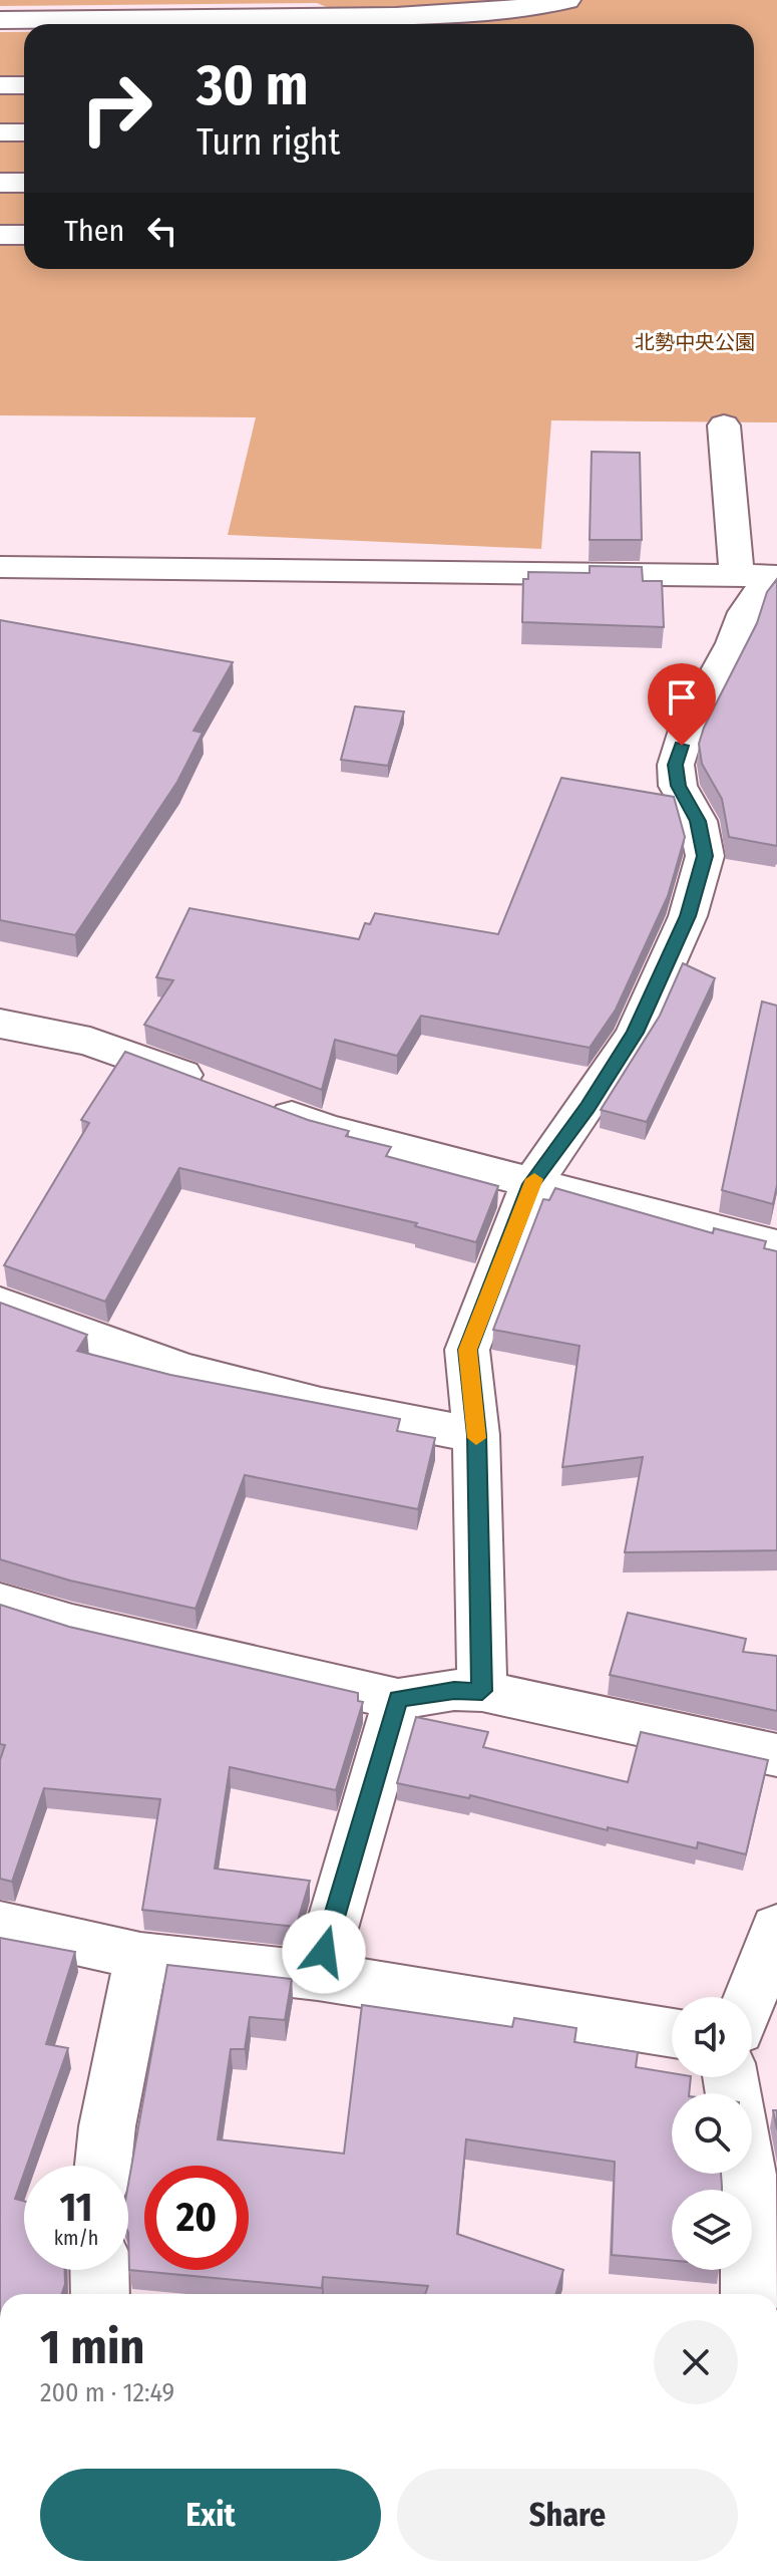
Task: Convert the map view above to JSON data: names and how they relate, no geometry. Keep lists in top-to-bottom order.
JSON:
{
  "parks": ["北勢中央公園"],
  "page": {
    "turn": ["30 m", "Turn right"],
    "then": "Then",
    "speed": "11 km/h",
    "limit": "20",
    "heading": ["1 min", "200 m · 12:49"],
    "buttons": ["Exit", "Share"]
  }
}
